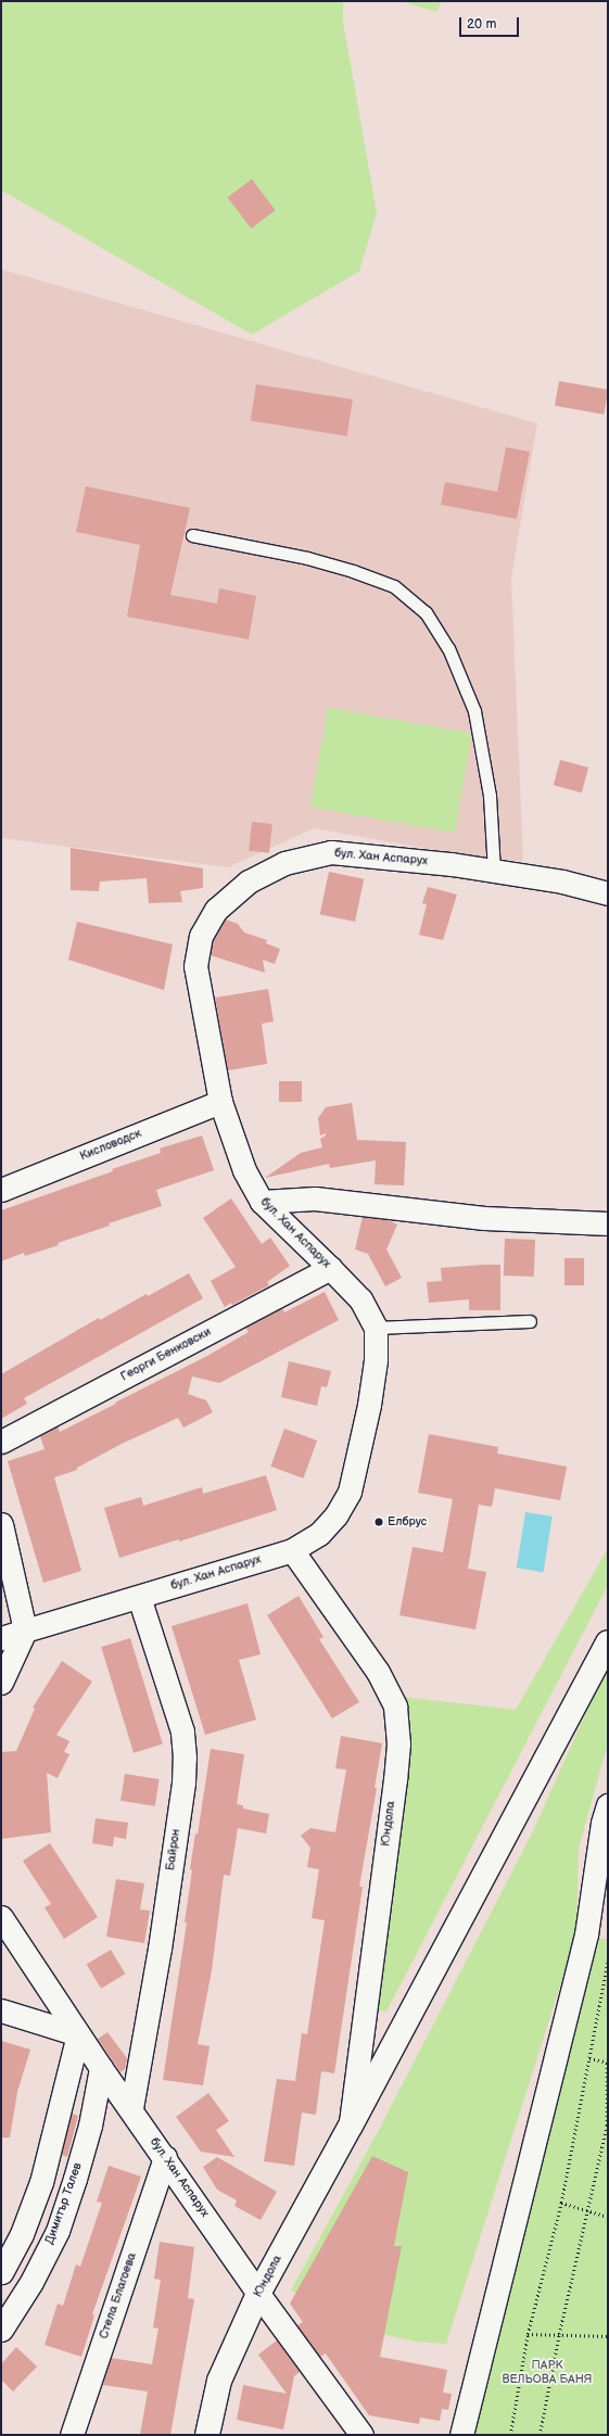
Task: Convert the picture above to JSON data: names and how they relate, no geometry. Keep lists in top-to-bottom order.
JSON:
{
  "streets": {
    "main road": ["Юндола"],
    "street": [
      "бул. Хан Аспарух",
      "Кисловодск",
      "Георги Бенковски",
      "Байрон",
      "Димитър Талев",
      "Стела Благоева"
    ]
  },
  "crossings": [
    ["бул. Хан Аспарух", "Кисловодск"],
    ["бул. Хан Аспарух", "Георги Бенковски"],
    ["бул. Хан Аспарух", "Юндола"],
    ["бул. Хан Аспарух", "Байрон"],
    ["бул. Хан Аспарух", "Димитър Талев"],
    ["бул. Хан Аспарух", "Стела Благоева"]
  ],
  "parks": ["ПАРК ВЕЛЬОВА БАНЯ"],
  "places": ["Елбрус"],
  "scale_bar": "20 m"
}
